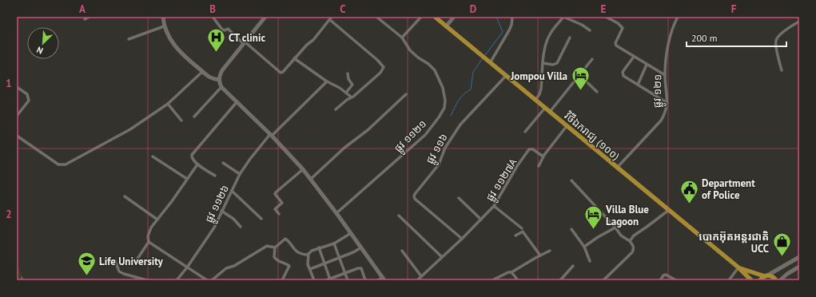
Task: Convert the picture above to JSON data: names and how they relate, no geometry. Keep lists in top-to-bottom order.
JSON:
{
  "streets": {
    "main road": ["វិថីឯករាជ្យ (១០០)"],
    "street": [
      "ផ្លូវ ១២១",
      "ផ្លូវ ១១២១",
      "ផ្លូវ ១១៦",
      "ផ្លូវ ១១២៧A",
      "ផ្លូវ ១១២៦"
    ]
  },
  "crossings": [
    ["ផ្លូវ ១២១", "វិថីឯករាជ្យ (១០០)"],
    ["វិថីឯករាជ្យ (១០០)", "ផ្លូវ ១១៦"],
    ["ផ្លូវ ១១៦", "ផ្លូវ ១១២៧A"]
  ],
  "places": {
    "hospital": ["CT clinic"],
    "hotel": ["Jompou Villa", "Villa Blue Lagoon"],
    "public building": ["Department of Police"],
    "shop": ["បោកអ៊ុតអន្តរជាតិ UCC"],
    "school or university": ["Life University"]
  },
  "scale_bar": "200 m",
  "north": "bottom left",
  "grid": {
    "columns": [
      "A",
      "B",
      "C",
      "D",
      "E",
      "F"
    ],
    "rows": ["1", "2"]
  }
}
